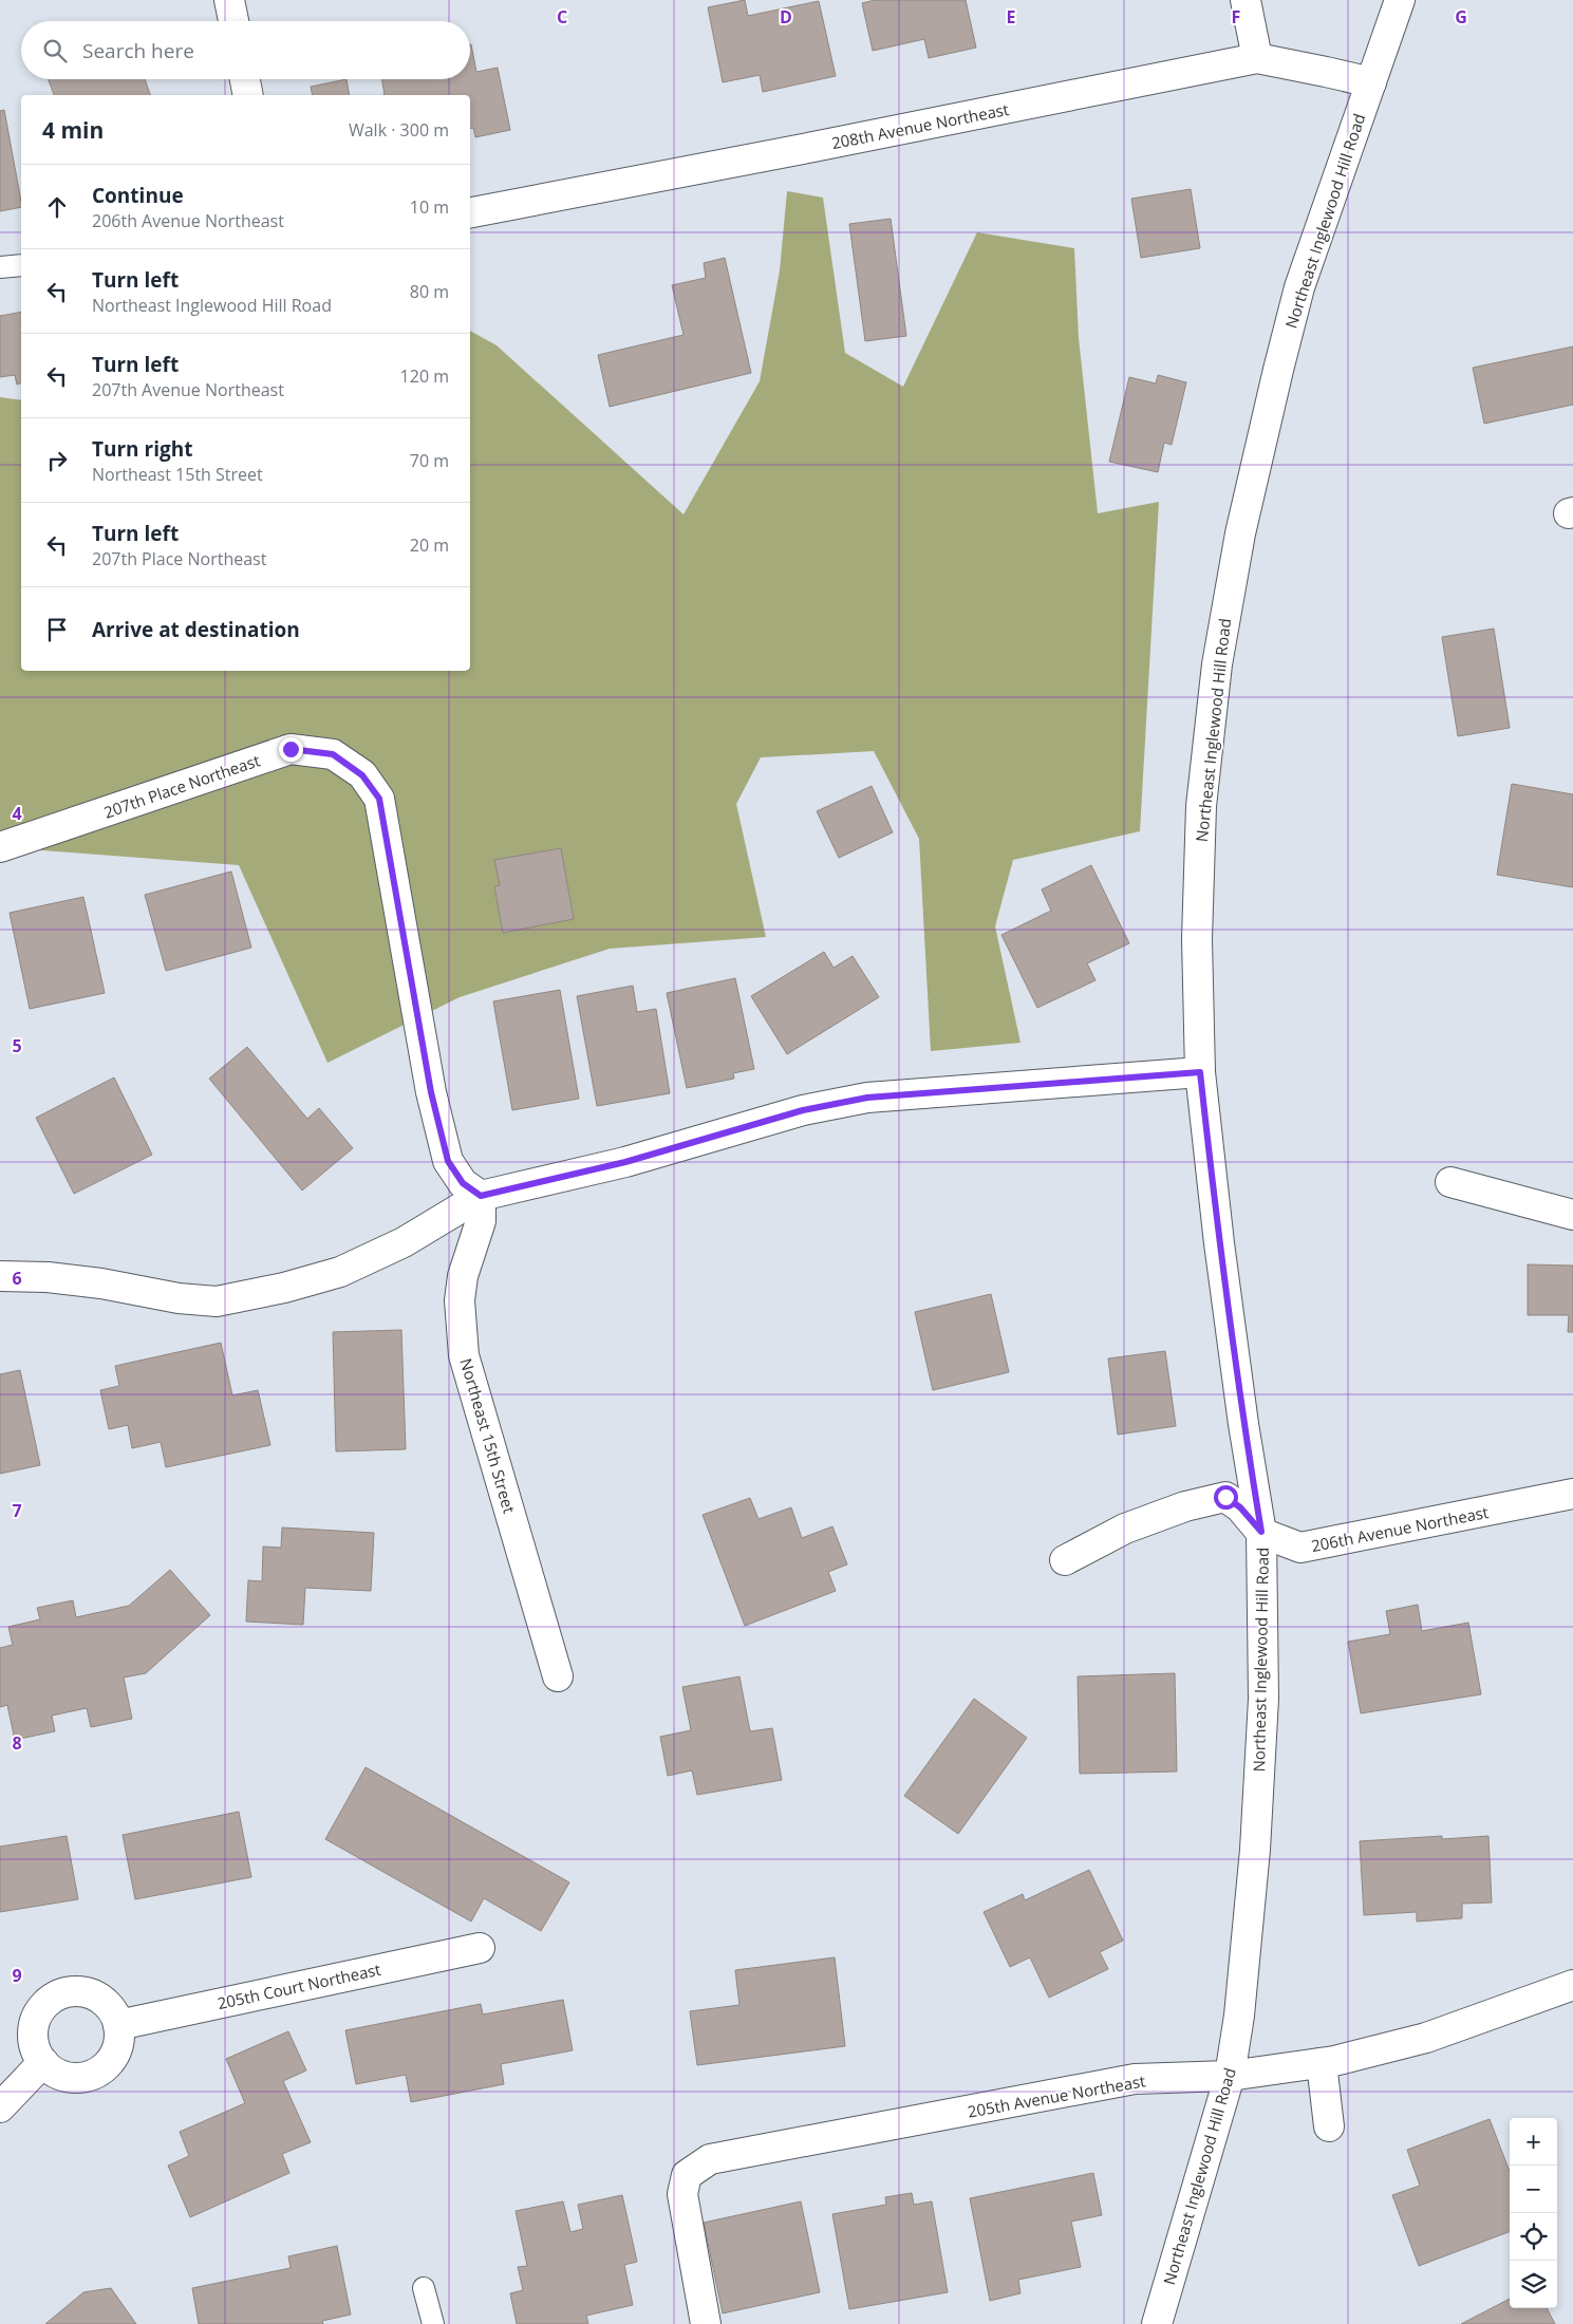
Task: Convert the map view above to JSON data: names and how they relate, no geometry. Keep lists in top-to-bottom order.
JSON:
{
  "streets": {
    "street": [
      "208th Avenue Northeast",
      "Northeast Inglewood Hill Road",
      "207th Place Northeast",
      "Northeast 15th Street",
      "206th Avenue Northeast",
      "205th Court Northeast",
      "205th Avenue Northeast"
    ]
  },
  "crossings": [
    ["208th Avenue Northeast", "Northeast Inglewood Hill Road"],
    ["Northeast Inglewood Hill Road", "206th Avenue Northeast"],
    ["Northeast Inglewood Hill Road", "205th Avenue Northeast"],
    ["207th Place Northeast", "Northeast 15th Street"]
  ],
  "page": {
    "search": "Search here",
    "heading": ["4 min", "Walk · 300 m"],
    "list": [
      ["Continue", "206th Avenue Northeast", "10 m"],
      ["Turn left", "Northeast Inglewood Hill Road", "80 m"],
      ["Turn left", "207th Avenue Northeast", "120 m"],
      ["Turn right", "Northeast 15th Street", "70 m"],
      ["Turn left", "207th Place Northeast", "20 m"],
      "Arrive at destination"
    ],
    "map_buttons": ["+", "−"]
  },
  "grid": {
    "columns": [
      "C",
      "D",
      "E",
      "F",
      "G"
    ],
    "rows": [
      "4",
      "5",
      "6",
      "7",
      "8",
      "9"
    ]
  }
}
